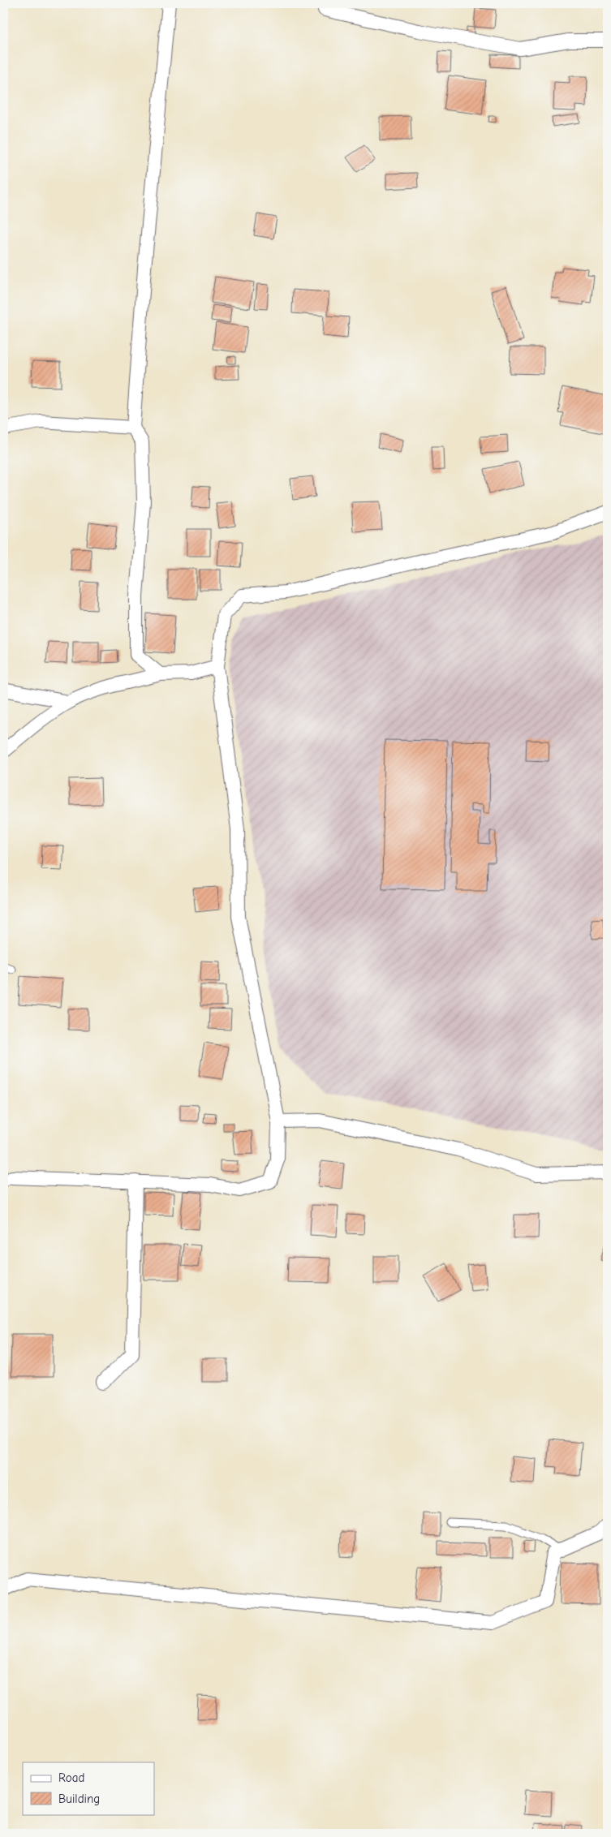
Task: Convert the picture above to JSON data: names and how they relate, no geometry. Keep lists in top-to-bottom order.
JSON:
{
  "legend": ["Road", "Building"]
}
